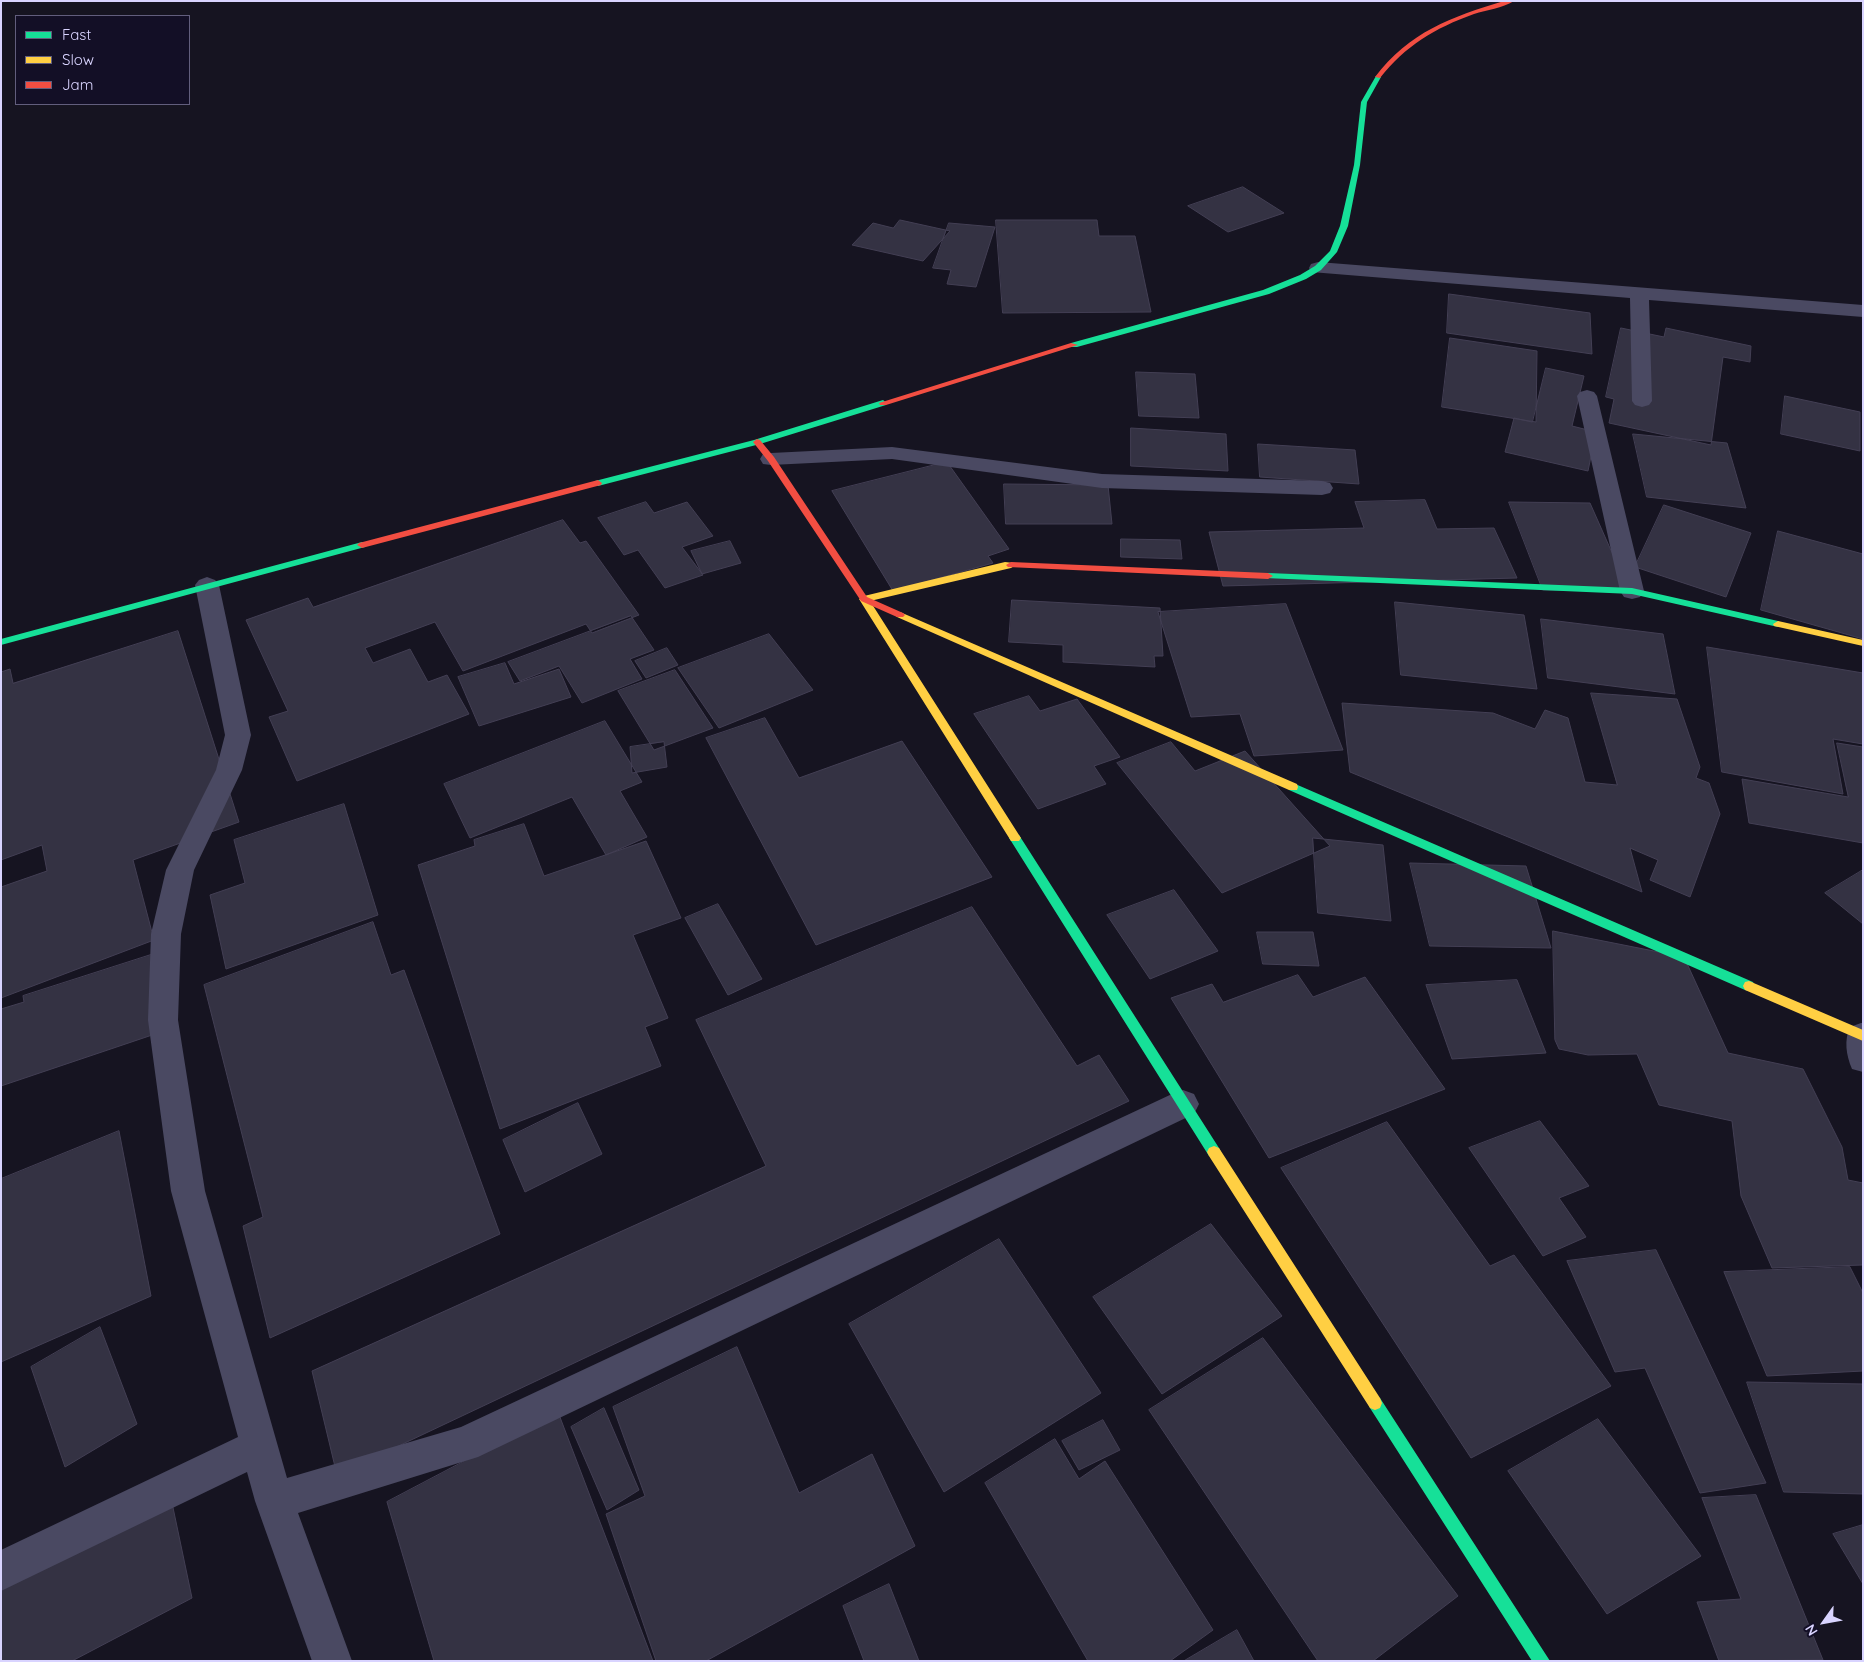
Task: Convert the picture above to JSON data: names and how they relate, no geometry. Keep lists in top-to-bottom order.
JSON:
{
  "legend": ["Fast", "Slow", "Jam"],
  "north": "bottom left"
}
